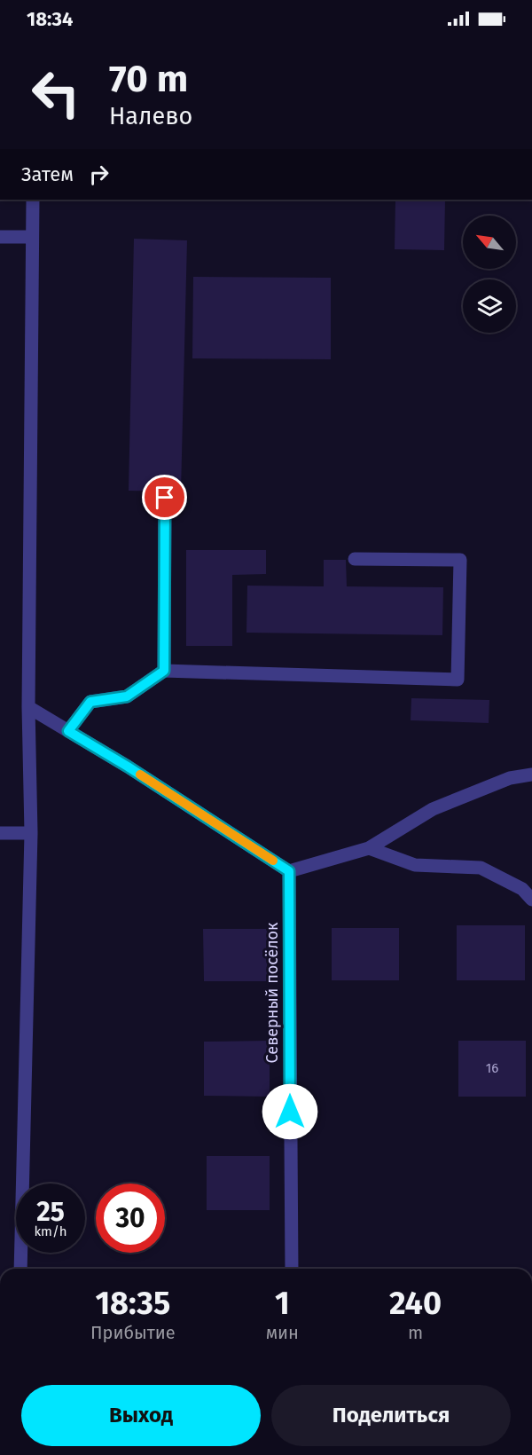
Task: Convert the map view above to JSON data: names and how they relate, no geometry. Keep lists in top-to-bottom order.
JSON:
{
  "streets": {
    "street": ["Северный посёлок"]
  },
  "house_numbers": ["16"],
  "north": "top left",
  "page": {
    "status": "18:34",
    "turn": ["70 m", "Налево"],
    "then": "Затем",
    "speed": "25 km/h",
    "limit": "30",
    "eta": [
      "18:35",
      "Прибытие",
      "1",
      "мин",
      "240",
      "m"
    ],
    "buttons": ["Выход", "Поделиться"]
  }
}
